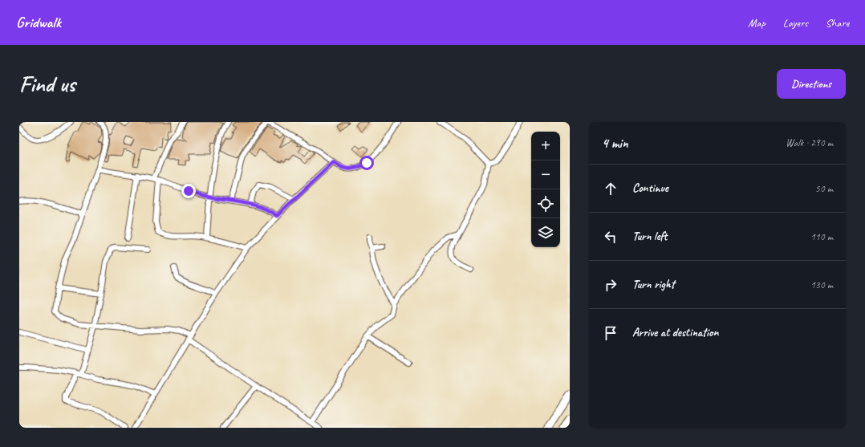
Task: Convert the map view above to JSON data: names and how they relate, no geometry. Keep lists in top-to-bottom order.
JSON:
{
  "page": {
    "header": "Gridwalk",
    "nav": ["Map", "Layers", "Share"],
    "buttons": "Directions",
    "title": "Find us",
    "heading": ["4 min", "Walk · 290 m"],
    "map_buttons": ["+", "−"],
    "list": [
      ["Continue", "50 m"],
      ["Turn left", "110 m"],
      ["Turn right", "130 m"],
      "Arrive at destination"
    ]
  }
}
